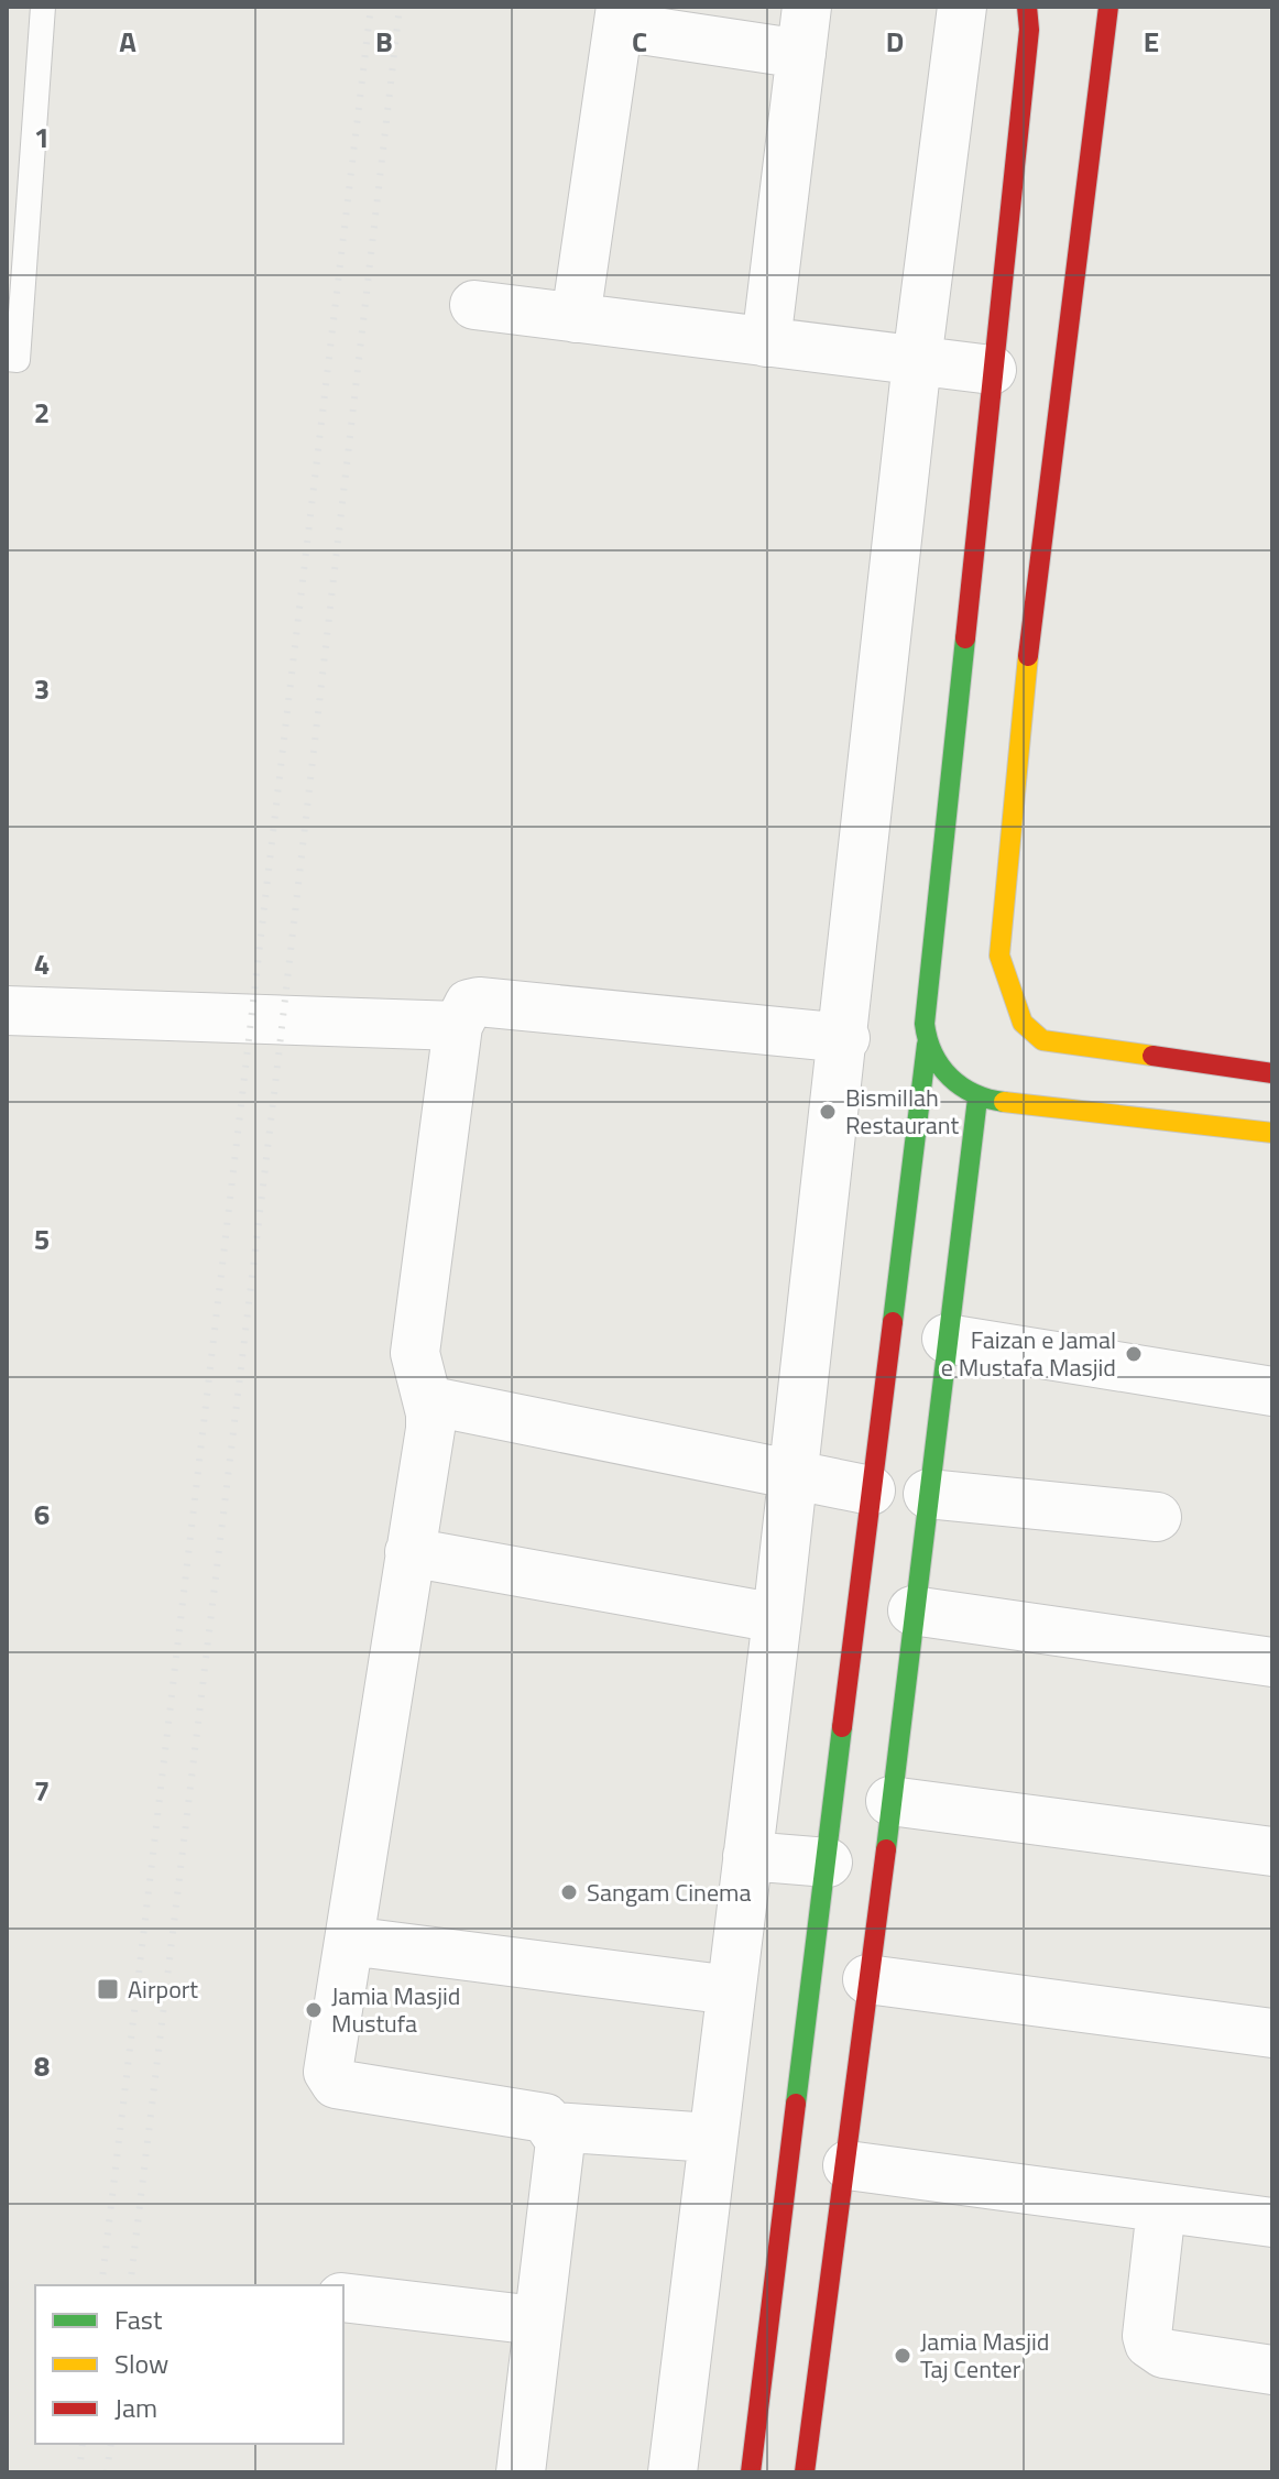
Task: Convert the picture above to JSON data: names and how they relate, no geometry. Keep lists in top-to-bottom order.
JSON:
{
  "places": {
    "other": [
      "Bismillah Restaurant",
      "Faizan e Jamal e Mustafa Masjid",
      "Sangam Cinema",
      "Jamia Masjid Mustufa",
      "Jamia Masjid Taj Center"
    ],
    "transit": ["Airport"]
  },
  "legend": ["Fast", "Slow", "Jam"],
  "grid": {
    "columns": [
      "A",
      "B",
      "C",
      "D",
      "E"
    ],
    "rows": [
      "1",
      "2",
      "3",
      "4",
      "5",
      "6",
      "7",
      "8"
    ]
  }
}
